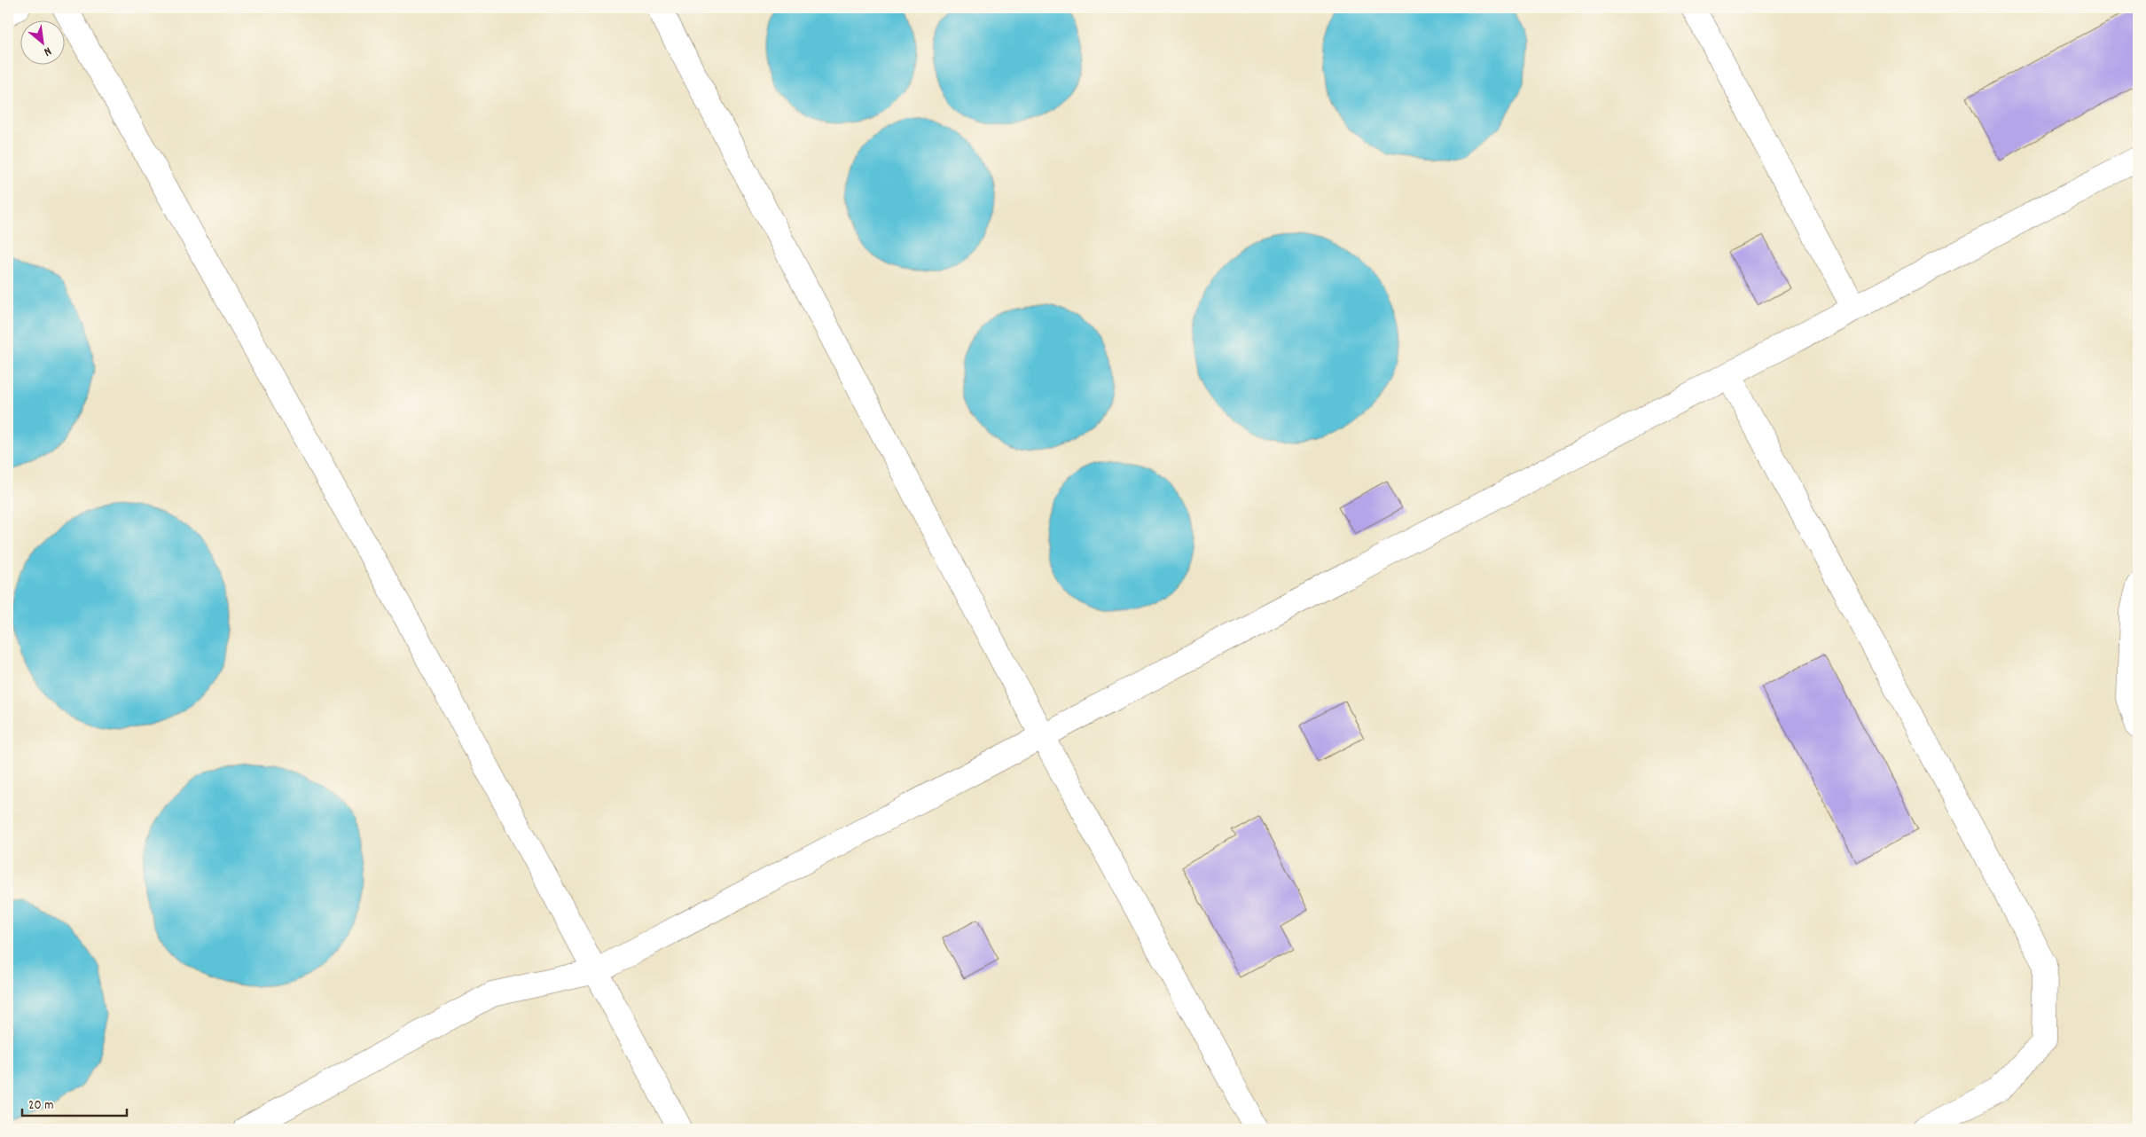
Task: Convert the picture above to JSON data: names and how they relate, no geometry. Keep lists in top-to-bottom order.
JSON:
{
  "scale_bar": "20 m",
  "north": "bottom right"
}
